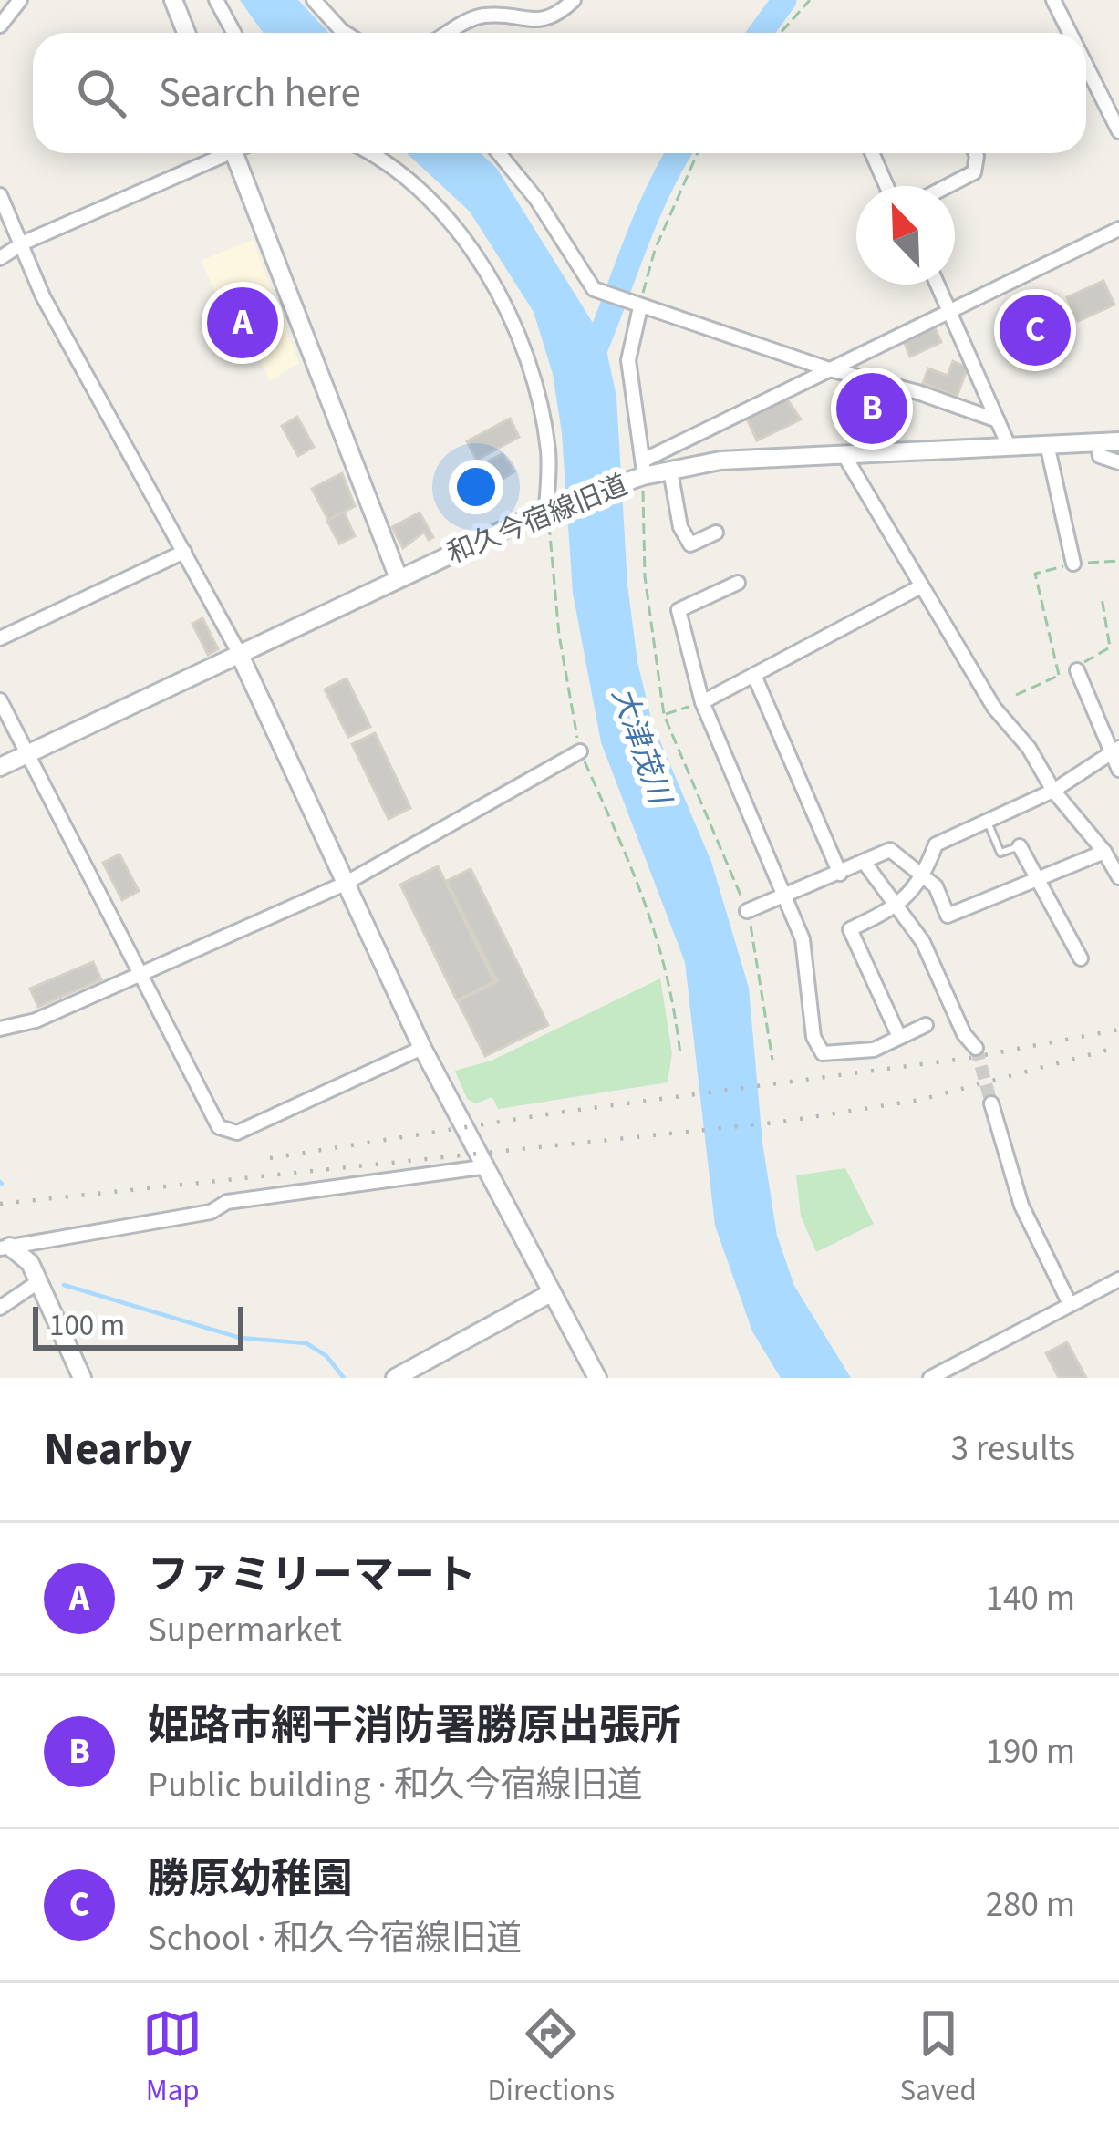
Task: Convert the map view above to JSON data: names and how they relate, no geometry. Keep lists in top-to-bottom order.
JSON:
{
  "streets": {
    "street": ["和久今宿線旧道"]
  },
  "water": ["大津茂川"],
  "scale_bar": "100 m",
  "north": "top left",
  "page": {
    "search": "Search here",
    "pins": ["A", "C", "B"],
    "scale": "100 m",
    "heading": ["Nearby", "3 results"],
    "list": [
      {
        "mark": "A",
        "name": "ファミリーマート",
        "note": "Supermarket",
        "value": "140 m"
      },
      {
        "mark": "B",
        "name": "姫路市網干消防署勝原出張所",
        "note": "Public building · 和久今宿線旧道",
        "value": "190 m"
      },
      {
        "mark": "C",
        "name": "勝原幼稚園",
        "note": "School · 和久今宿線旧道",
        "value": "280 m"
      }
    ],
    "nav": ["Map", "Directions", "Saved"]
  }
}
